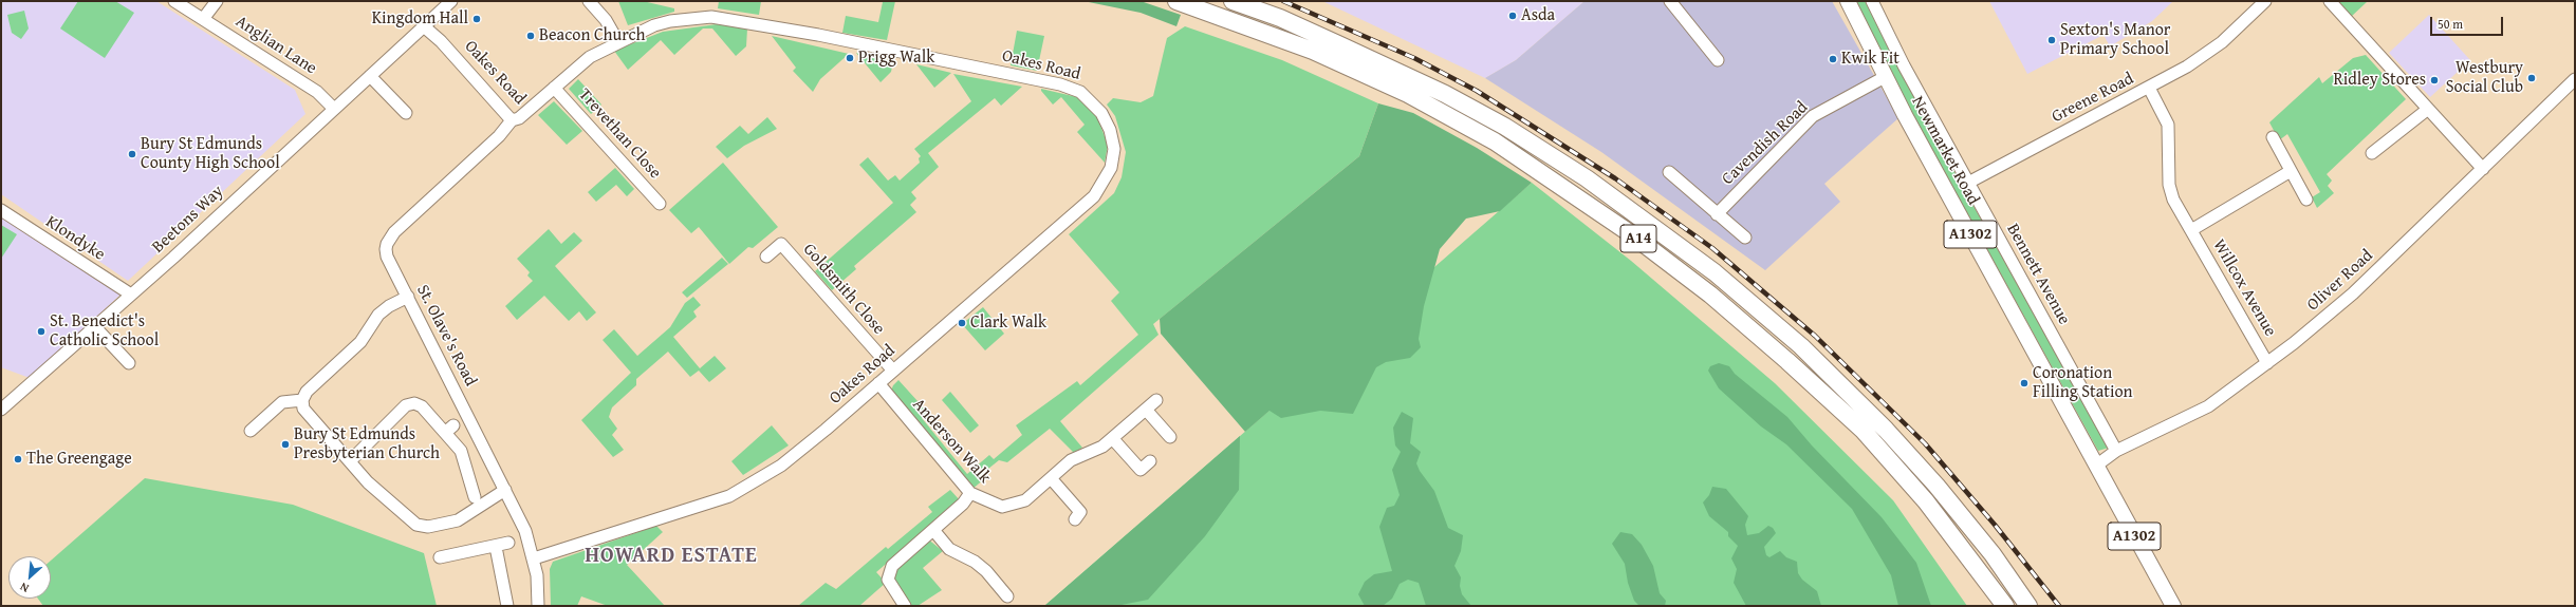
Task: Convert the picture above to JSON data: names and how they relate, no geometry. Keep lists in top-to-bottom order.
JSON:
{
  "streets": {
    "highway": ["A14"],
    "main road": ["Newmarket Road", "A1302"],
    "street": [
      "Anglian Lane",
      "Oakes Road",
      "Greene Road",
      "Trevethan Close",
      "Cavendish Road",
      "Beetons Way",
      "Klondyke",
      "Bennett Avenue",
      "Oliver Road",
      "Willcox Avenue",
      "Goldsmith Close",
      "St. Olave's Road",
      "Anderson Walk"
    ]
  },
  "crossings": [
    ["Anglian Lane", "Beetons Way"],
    ["Oakes Road", "Trevethan Close"],
    ["Oakes Road", "Beetons Way"],
    ["Oakes Road", "Goldsmith Close"],
    ["Oakes Road", "St. Olave's Road"],
    ["Oakes Road", "Anderson Walk"],
    ["Greene Road", "Bennett Avenue"],
    ["Greene Road", "Willcox Avenue"],
    ["Cavendish Road", "Newmarket Road"],
    ["Newmarket Road", "Oliver Road"],
    ["Beetons Way", "Klondyke"],
    ["Bennett Avenue", "Oliver Road"],
    ["Oliver Road", "Willcox Avenue"]
  ],
  "districts": ["HOWARD ESTATE"],
  "places": [
    "Asda",
    "Kingdom Hall",
    "Beacon Church",
    "Sexton's Manor Primary School",
    "Prigg Walk",
    "Kwik Fit",
    "Westbury Social Club",
    "Ridley Stores",
    "Bury St Edmunds County High School",
    "Clark Walk",
    "St. Benedict's Catholic School",
    "Coronation Filling Station",
    "Bury St Edmunds Presbyterian Church",
    "The Greengage"
  ],
  "scale_bar": "50 m",
  "north": "bottom left"
}
